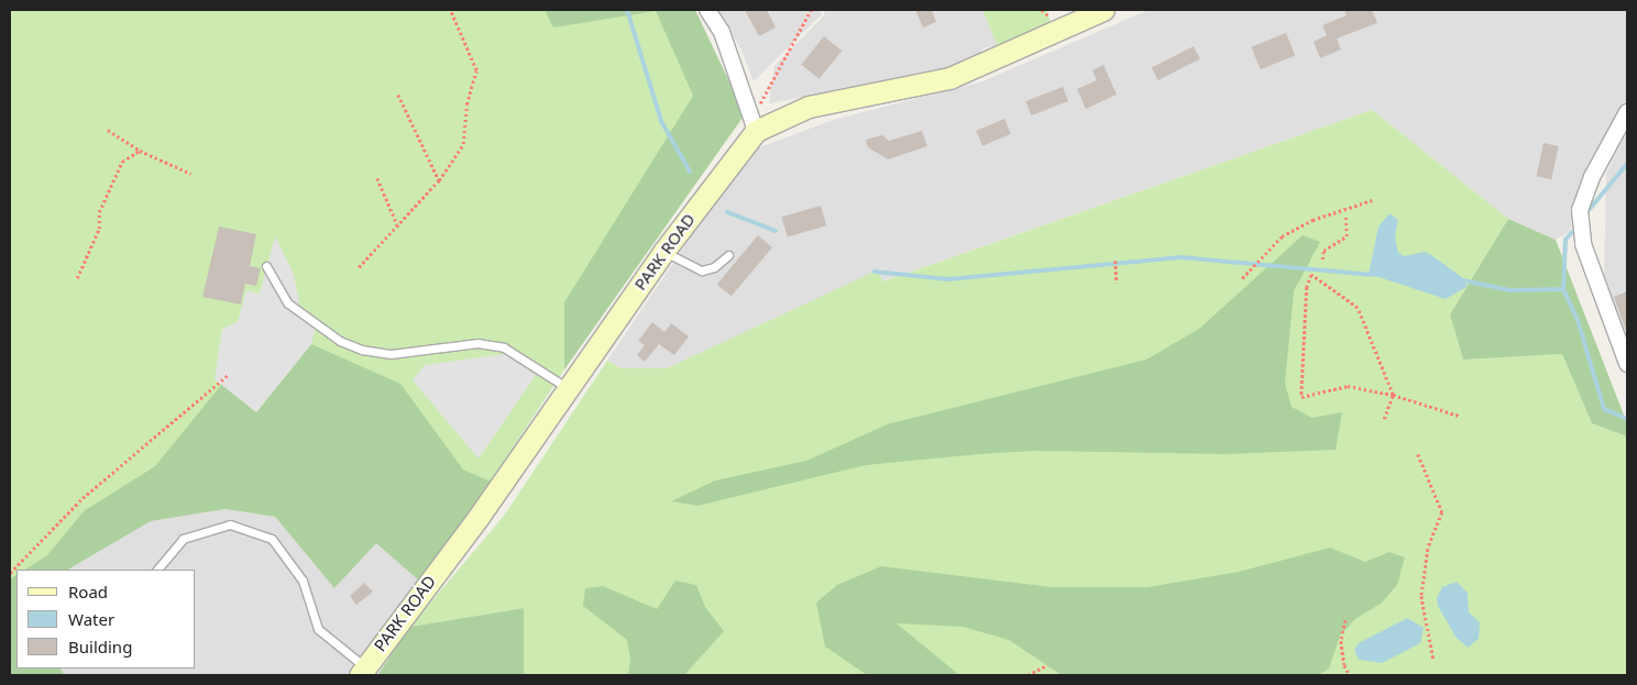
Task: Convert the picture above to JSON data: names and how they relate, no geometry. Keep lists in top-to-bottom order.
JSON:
{
  "streets": {
    "main road": ["PARK ROAD"]
  },
  "legend": ["Road", "Water", "Building"]
}
